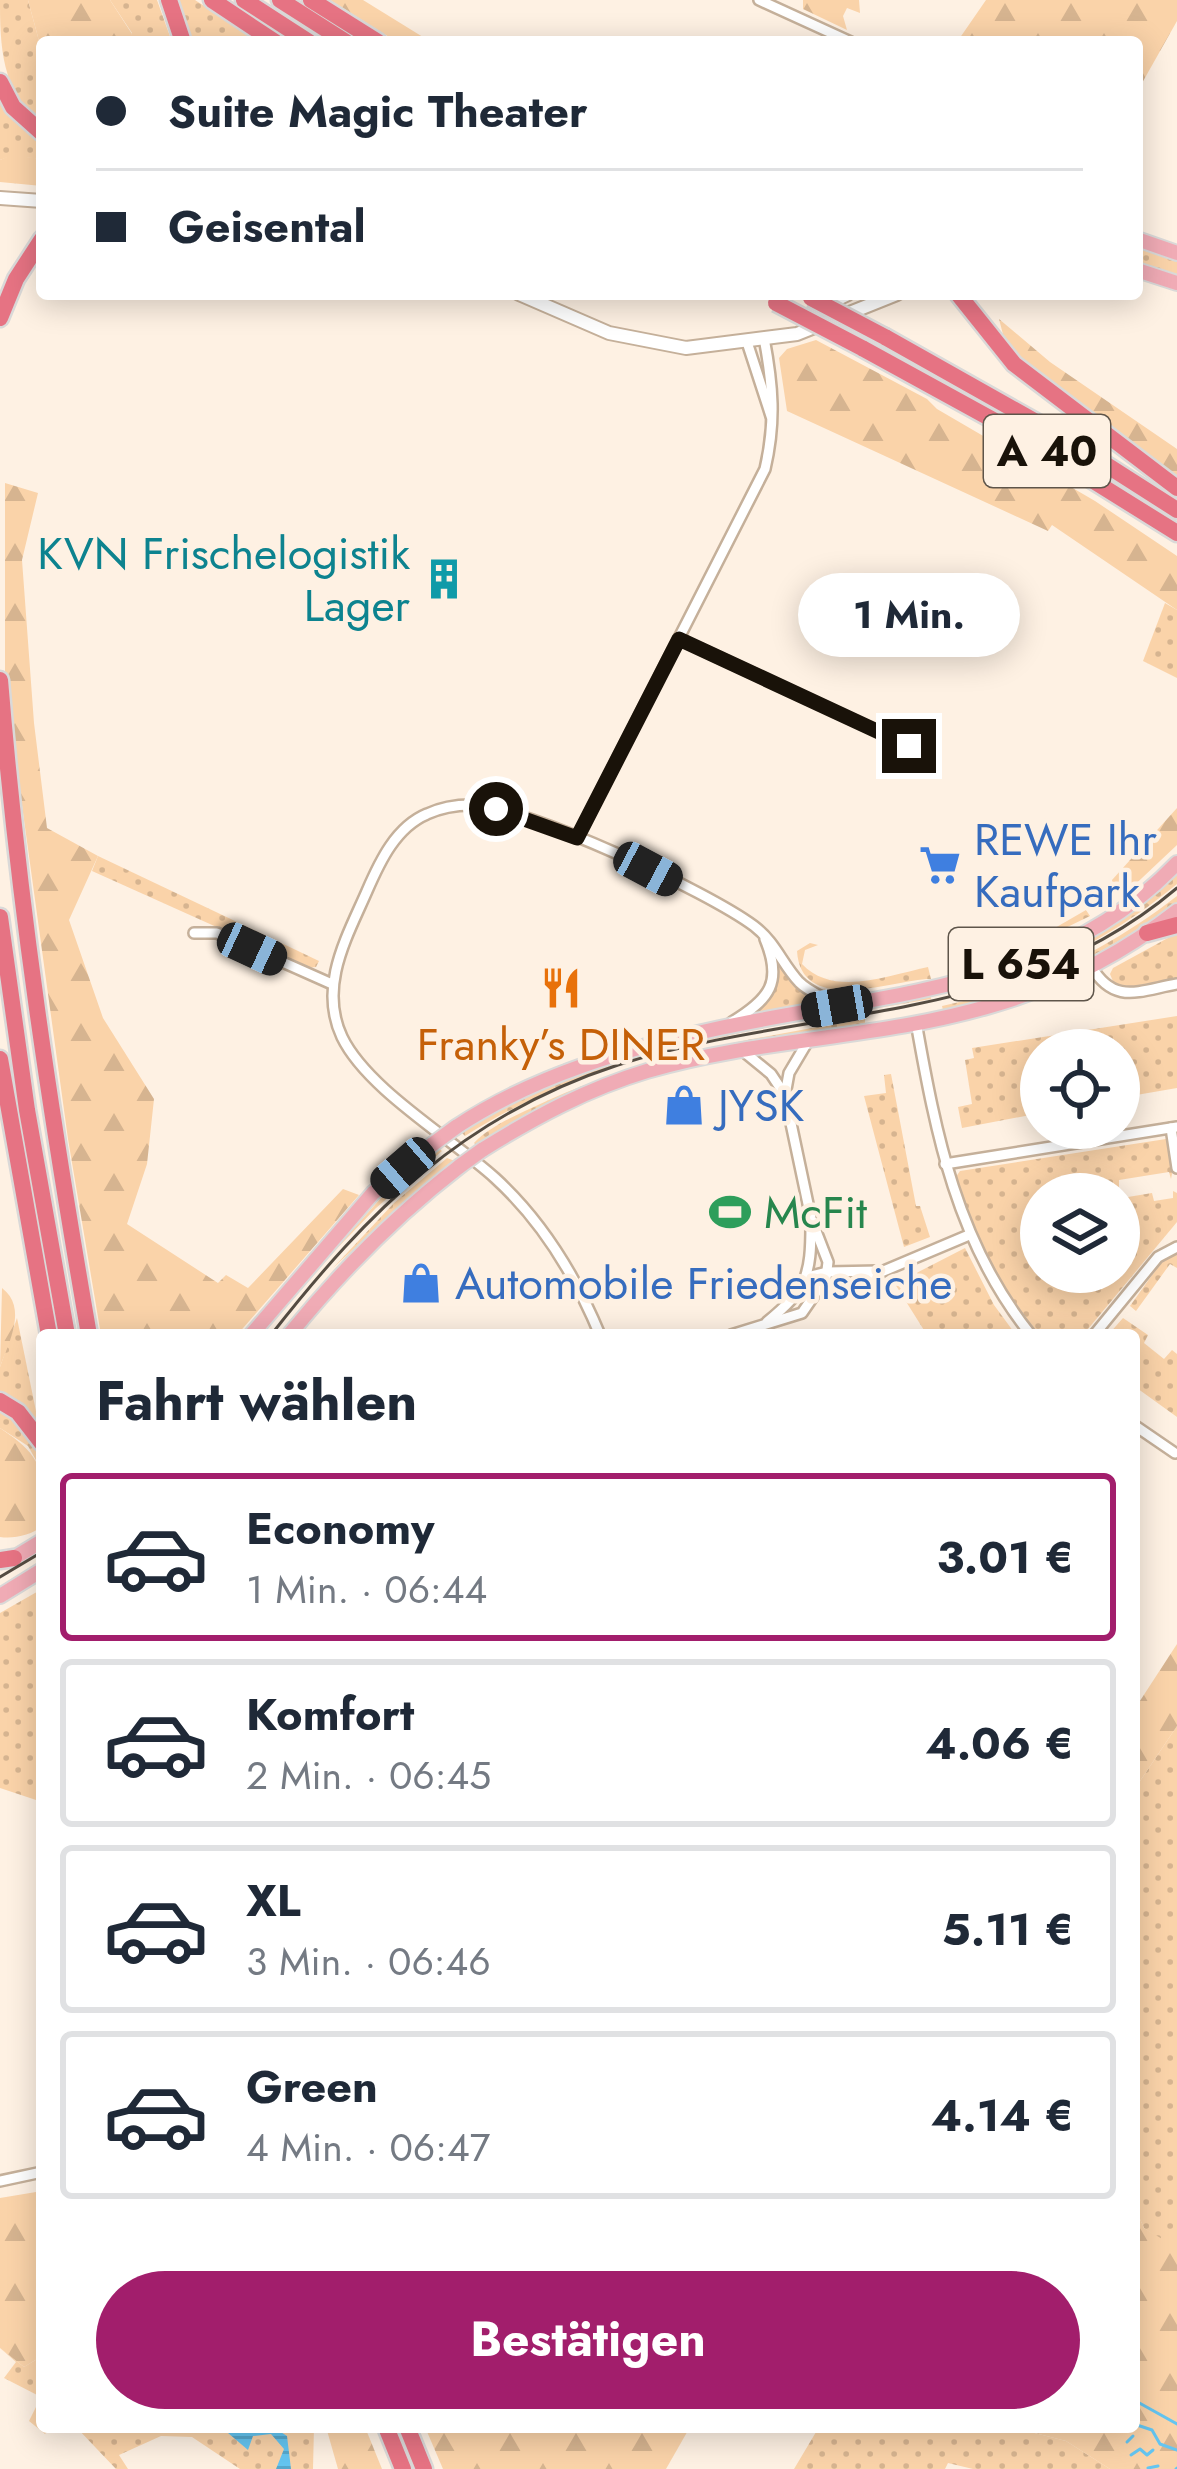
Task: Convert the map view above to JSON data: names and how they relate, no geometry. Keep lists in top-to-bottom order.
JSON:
{
  "streets": {
    "highway": ["A 40"],
    "main road": ["L 654"]
  },
  "places": {
    "building": ["KVN Frischelogistik Lager"],
    "supermarket": ["REWE Ihr Kaufpark"],
    "restaurant": ["Franky’s DINER"],
    "shop": ["JYSK", "Automobile Friedenseiche"],
    "sports": ["McFit"]
  },
  "page": {
    "banner": ["Suite Magic Theater", "Geisental"],
    "bubble": "1 Min.",
    "heading": "Fahrt wählen",
    "list": [
      {
        "name": "Economy",
        "note": "1 Min. · 06:44",
        "value": "3.01 €"
      },
      {
        "name": "Komfort",
        "note": "2 Min. · 06:45",
        "value": "4.06 €"
      },
      {
        "name": "XL",
        "note": "3 Min. · 06:46",
        "value": "5.11 €"
      },
      {
        "name": "Green",
        "note": "4 Min. · 06:47",
        "value": "4.14 €"
      }
    ],
    "buttons": "Bestätigen"
  }
}
